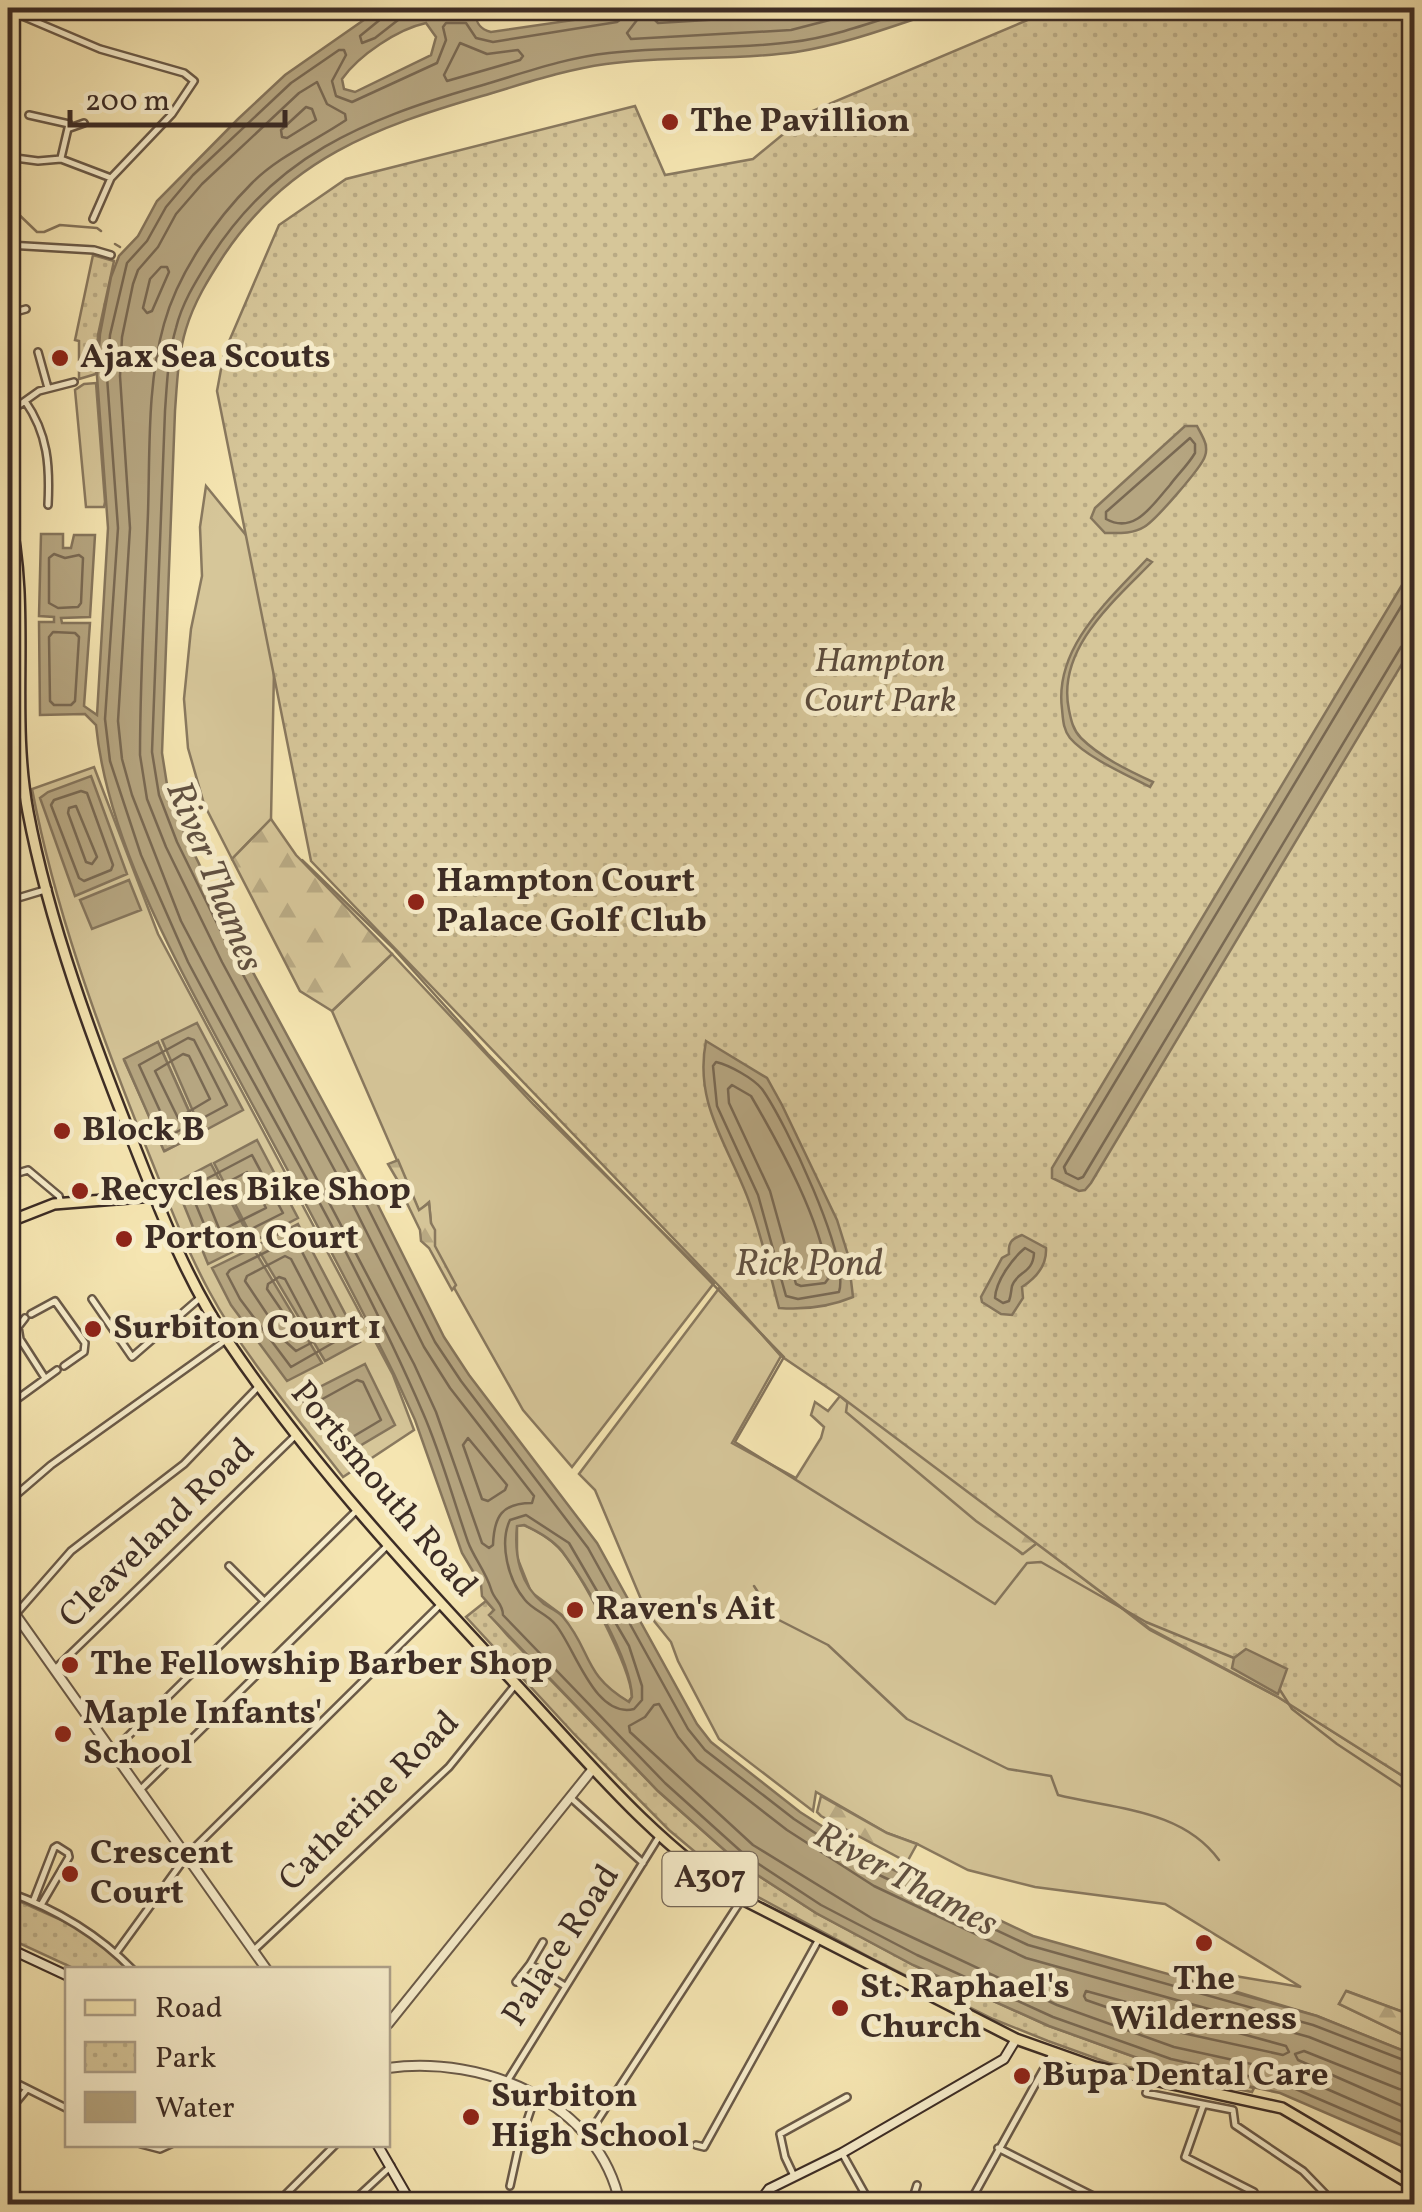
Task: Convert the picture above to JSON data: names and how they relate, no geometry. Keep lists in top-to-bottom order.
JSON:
{
  "streets": {
    "main road": ["Portsmouth Road", "A307"],
    "street": ["Cleaveland Road", "Catherine Road", "Palace Road"]
  },
  "crossings": [
    ["Portsmouth Road", "Cleaveland Road"],
    ["Portsmouth Road", "Catherine Road"],
    ["Portsmouth Road", "A307"],
    ["Portsmouth Road", "Palace Road"]
  ],
  "water": ["River Thames", "Rick Pond"],
  "parks": ["Hampton Court Park"],
  "places": [
    "The Pavillion",
    "Ajax Sea Scouts",
    "Hampton Court Palace Golf Club",
    "Block B",
    "Recycles Bike Shop",
    "Porton Court",
    "Surbiton Court 1",
    "Raven's Ait",
    "The Fellowship Barber Shop",
    "Maple Infants' School",
    "Crescent Court",
    "The Wilderness",
    "St. Raphael's Church",
    "Bupa Dental Care",
    "Surbiton High School"
  ],
  "legend": ["Road", "Park", "Water"],
  "scale_bar": "200 m"
}
